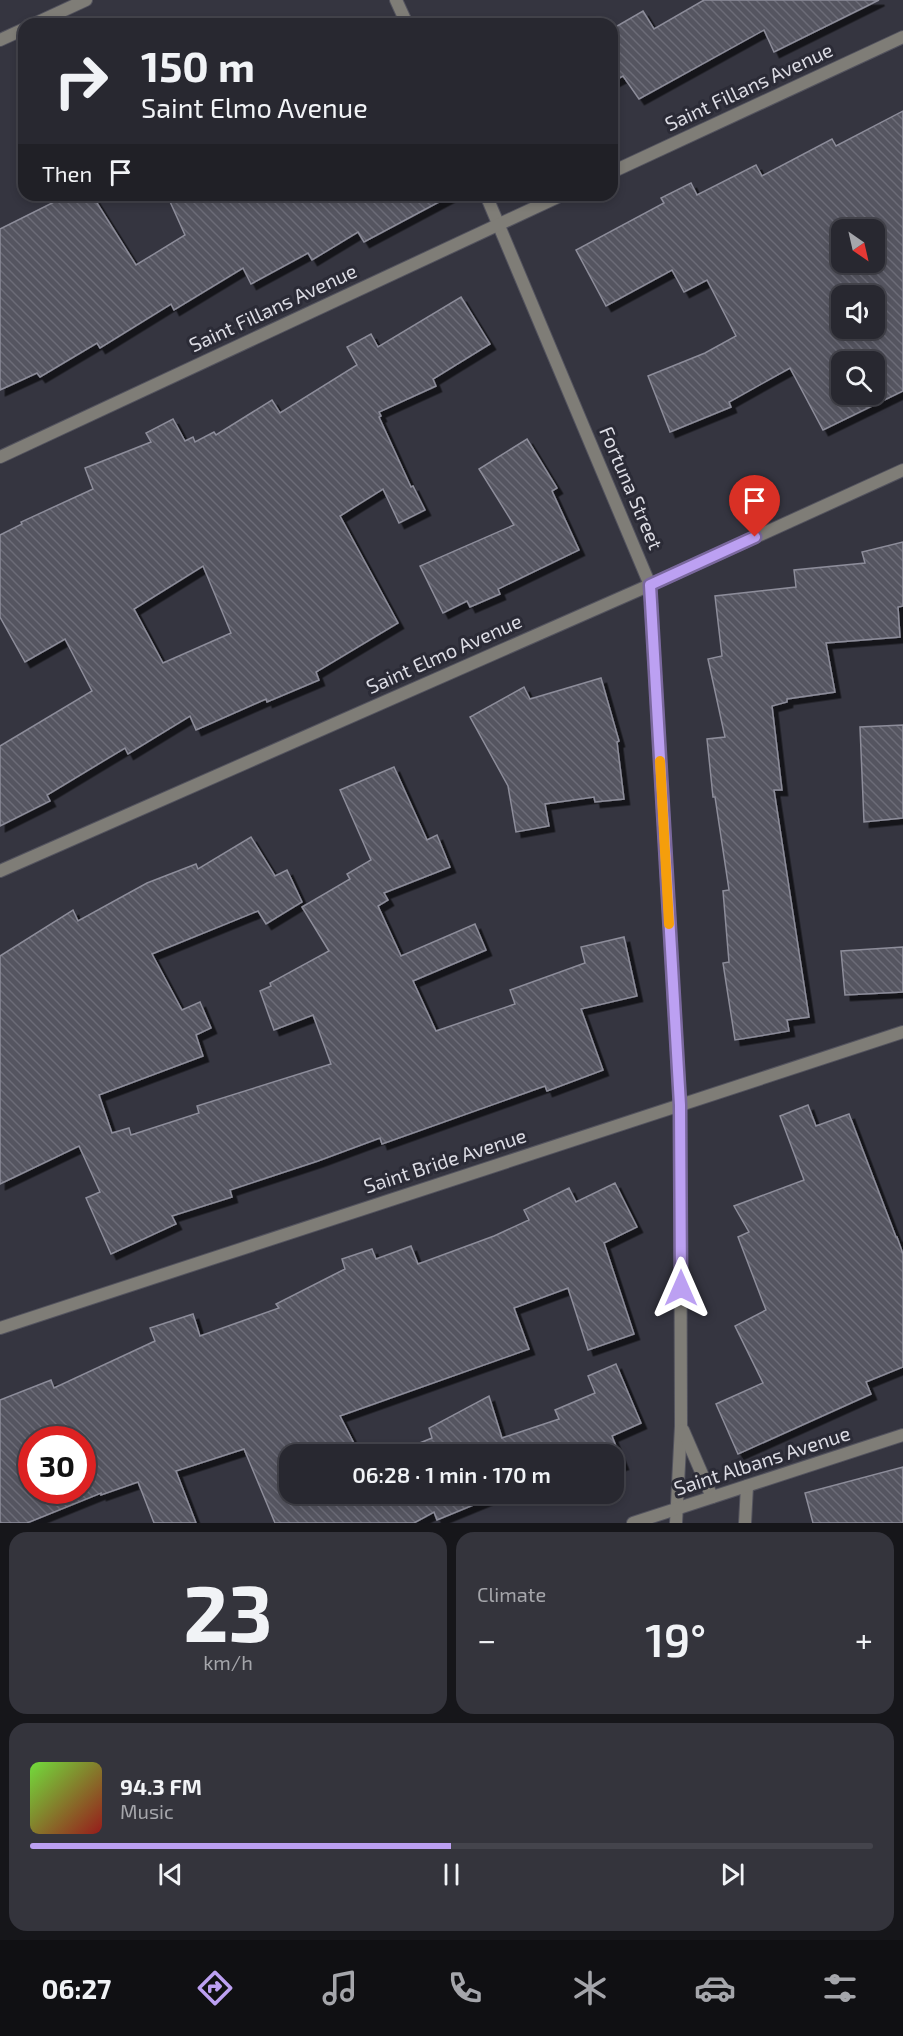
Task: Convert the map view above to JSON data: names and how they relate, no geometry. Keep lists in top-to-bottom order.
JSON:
{
  "streets": {
    "street": [
      "Saint Fillans Avenue",
      "Fortuna Street",
      "Saint Elmo Avenue",
      "Saint Bride Avenue",
      "Saint Albans Avenue"
    ]
  },
  "crossings": [
    ["Saint Fillans Avenue", "Fortuna Street"],
    ["Fortuna Street", "Saint Elmo Avenue"],
    ["Fortuna Street", "Saint Bride Avenue"],
    ["Fortuna Street", "Saint Albans Avenue"]
  ],
  "north": "bottom right",
  "page": {
    "turn": ["150 m", "Saint Elmo Avenue"],
    "then": "Then",
    "limit": "30",
    "trip": "06:28 · 1 min · 170 m",
    "tile": [
      ["23", "km/h"],
      "Climate"
    ],
    "heat": ["−", "19°", "+"],
    "song": ["94.3 FM", "Music"],
    "tabs": "06:27"
  }
}
